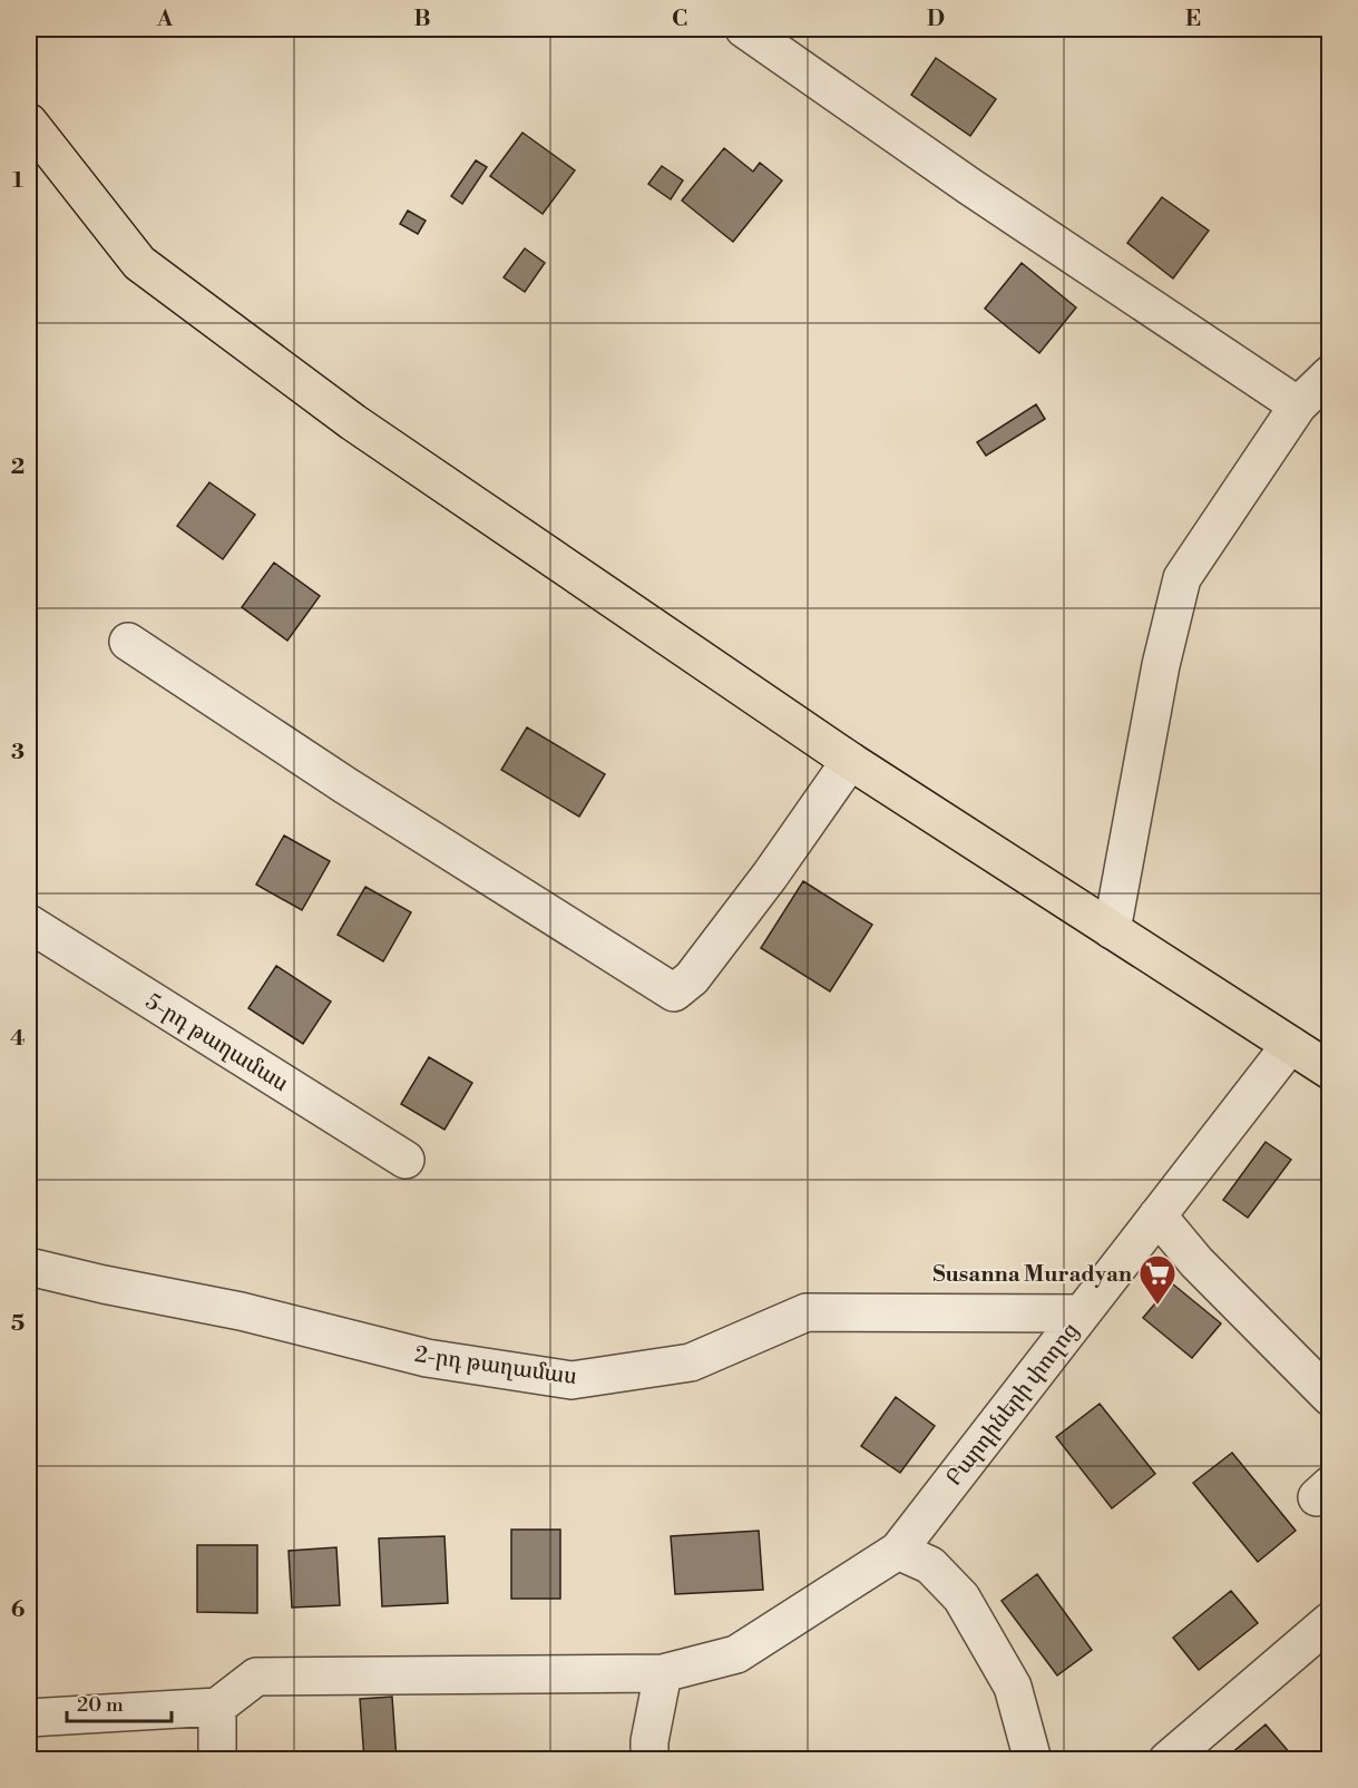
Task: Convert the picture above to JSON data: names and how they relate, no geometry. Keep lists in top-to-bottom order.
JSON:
{
  "streets": {
    "street": ["5-րդ թաղամաս", "2-րդ թաղամաս", "Բարդիների փողոց"]
  },
  "crossings": [
    ["2-րդ թաղամաս", "Բարդիների փողոց"]
  ],
  "places": {
    "supermarket": ["Susanna Muradyan"]
  },
  "scale_bar": "20 m",
  "grid": {
    "columns": [
      "A",
      "B",
      "C",
      "D",
      "E"
    ],
    "rows": [
      "1",
      "2",
      "3",
      "4",
      "5",
      "6"
    ]
  }
}
